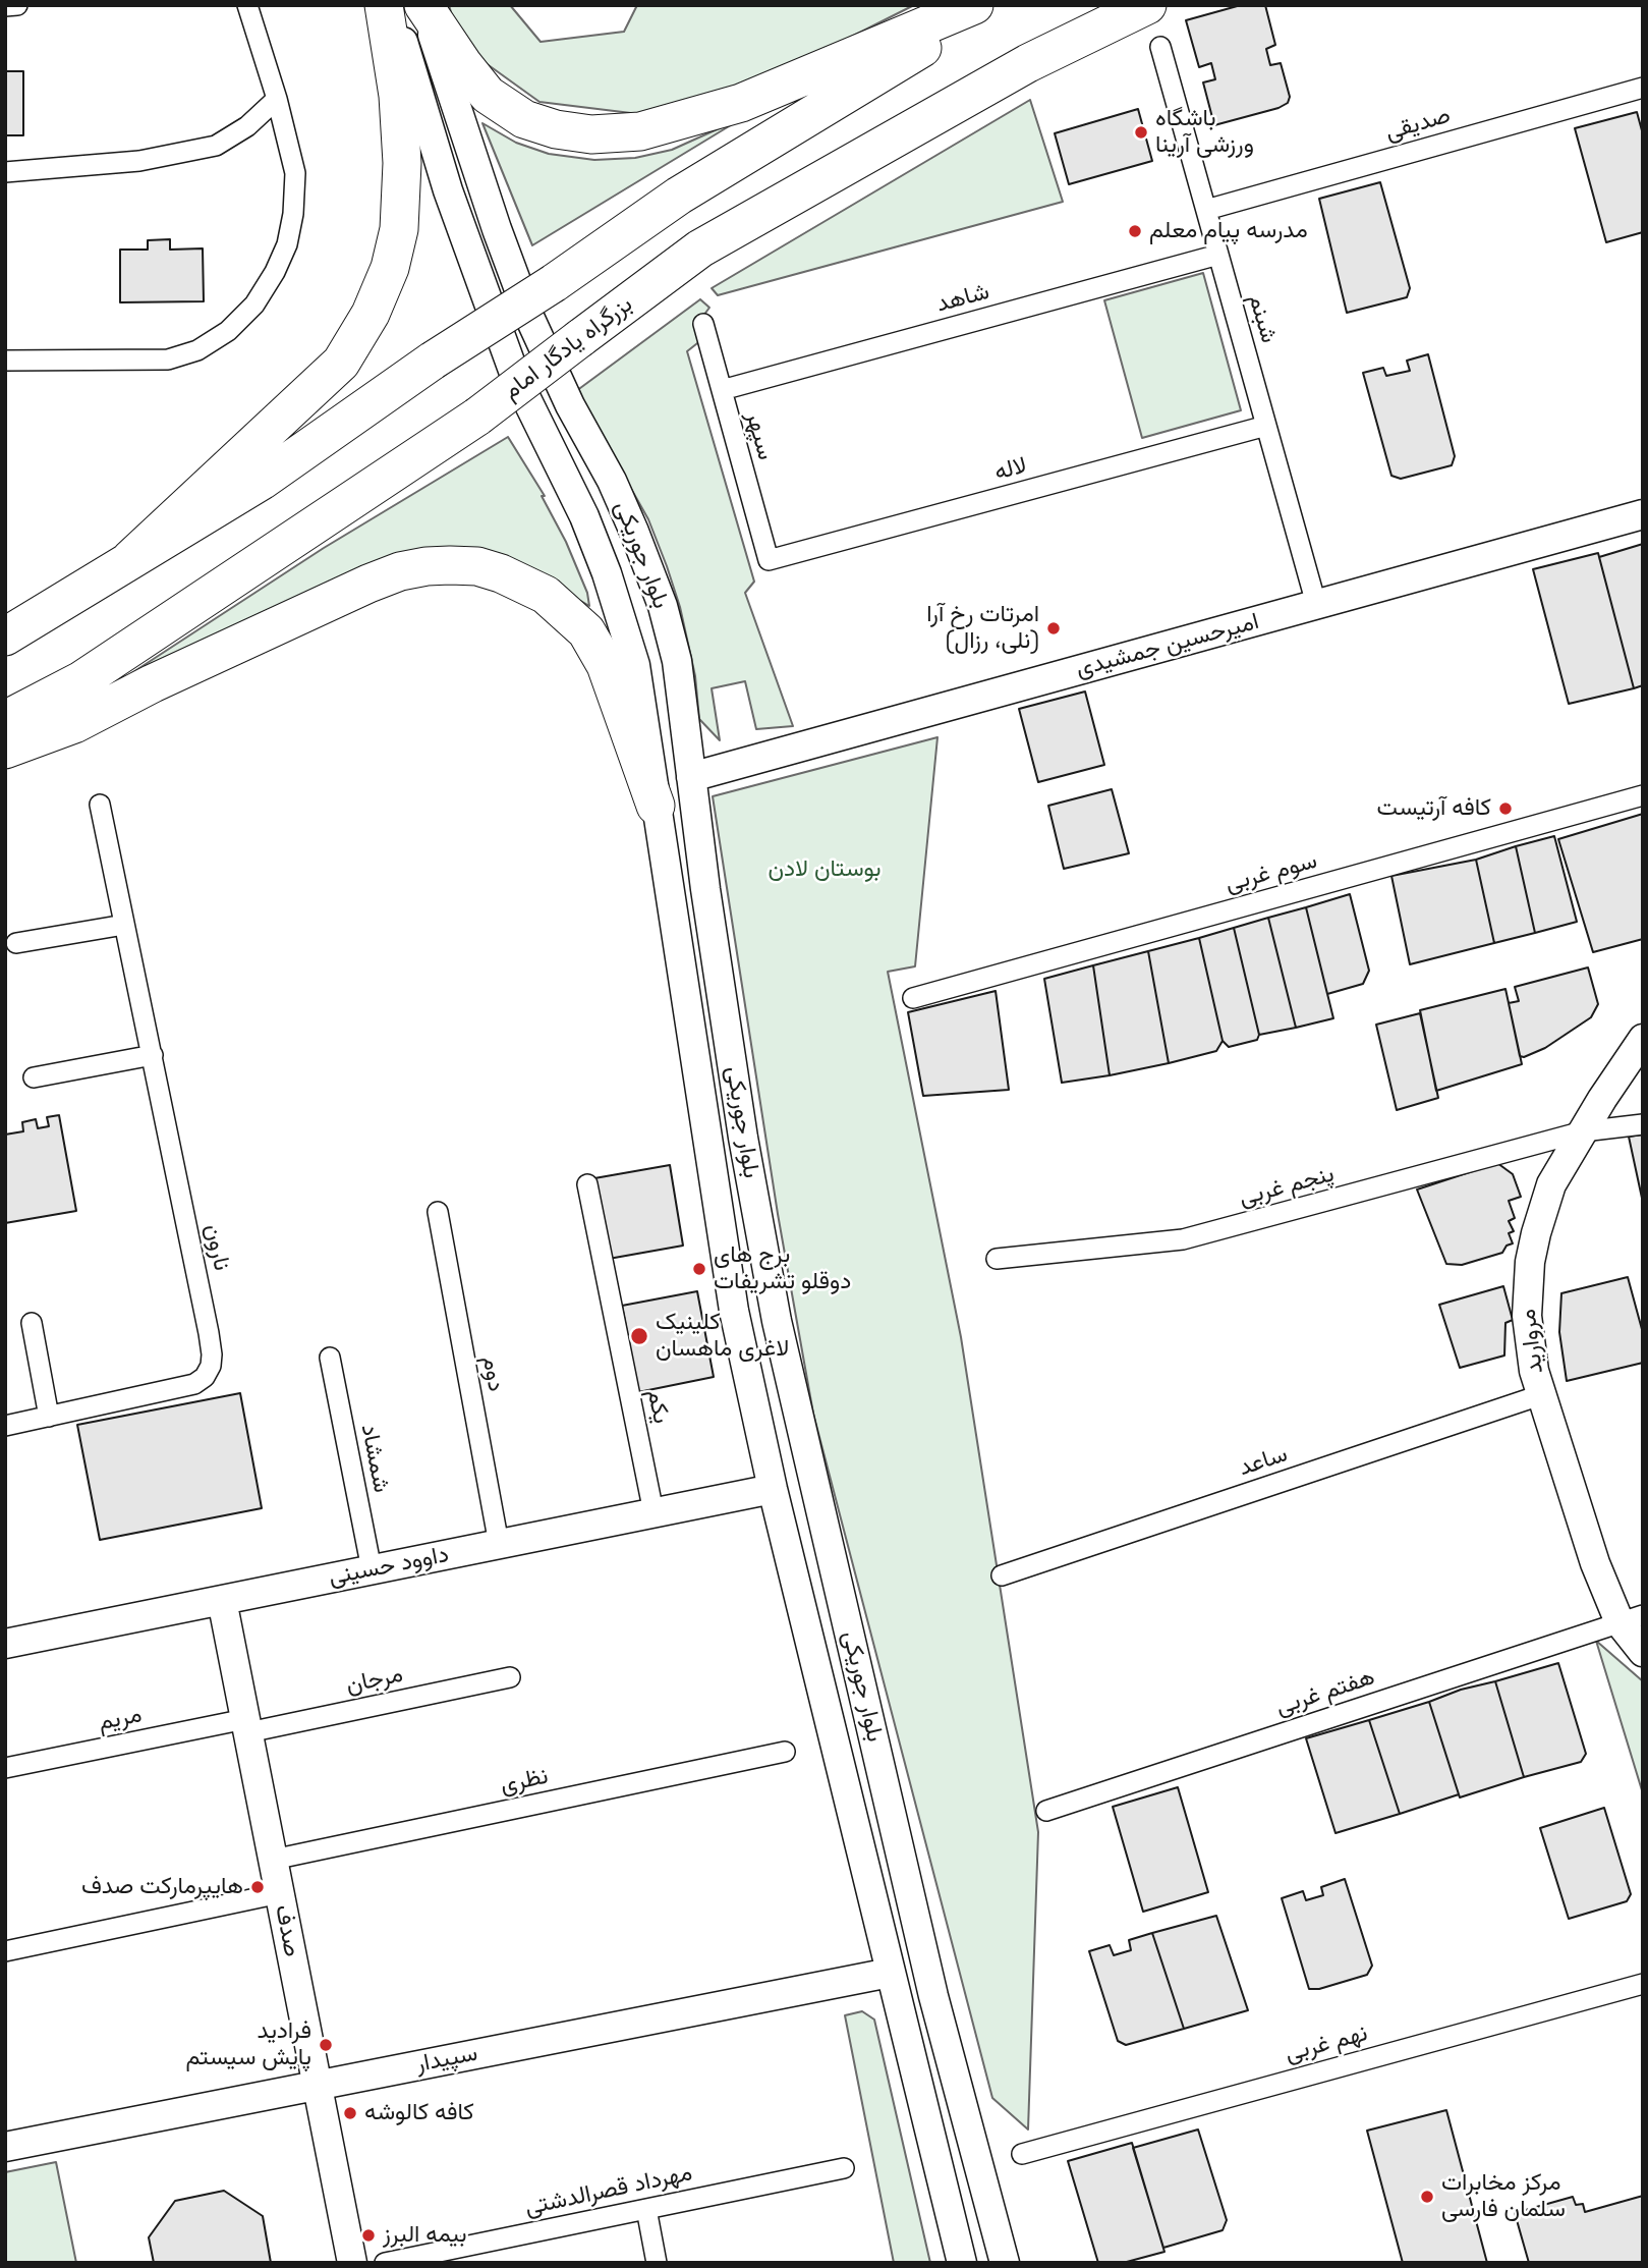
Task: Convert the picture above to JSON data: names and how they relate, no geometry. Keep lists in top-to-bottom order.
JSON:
{
  "streets": {
    "highway": ["بزرگراه یادگار امام"],
    "main road": [
      "بلوار جوریکی",
      "امیرحسین جمشیدی",
      "مروارید",
      "داوود حسینی",
      "صدف",
      "سپیدار"
    ],
    "street": [
      "صدیقی",
      "شاهد",
      "شبنم",
      "سپهر",
      "لاله",
      "سوم غربی",
      "پنجم غربی",
      "نارون",
      "دوم",
      "یکم",
      "شمشاد",
      "ساعد",
      "مرجان",
      "هفتم غربی",
      "مریم",
      "نظری",
      "نهم غربی",
      "مهرداد قصرالدشتی"
    ]
  },
  "crossings": [
    ["صدیقی", "شبنم"],
    ["شاهد", "شبنم"],
    ["شاهد", "سپهر"],
    ["شبنم", "لاله"],
    ["شبنم", "امیرحسین جمشیدی"],
    ["سپهر", "لاله"],
    ["بلوار جوریکی", "امیرحسین جمشیدی"],
    ["بلوار جوریکی", "داوود حسینی"],
    ["بلوار جوریکی", "سپیدار"],
    ["پنجم غربی", "مروارید"],
    ["مروارید", "ساعد"],
    ["مروارید", "هفتم غربی"],
    ["دوم", "داوود حسینی"],
    ["یکم", "داوود حسینی"],
    ["شمشاد", "داوود حسینی"],
    ["داوود حسینی", "صدف"],
    ["مرجان", "مریم"],
    ["مرجان", "صدف"],
    ["مریم", "صدف"],
    ["نظری", "صدف"],
    ["صدف", "سپیدار"]
  ],
  "parks": ["بوستان لادن"],
  "places": [
    "باشگاه ورزشی آرینا",
    "مدرسه پیام معلم",
    "امرتات رخ آرا (نلی، رزال)",
    "کافه آرتیست",
    "برج های دوقلو تشریفات",
    "کلینیک لاغری ماهسان",
    "هایپرمارکت صدف",
    "فرادید پایش سیستم",
    "کافه کالوشه",
    "مرکز مخابرات سلمان فارسی",
    "بیمه البرز"
  ]
}
